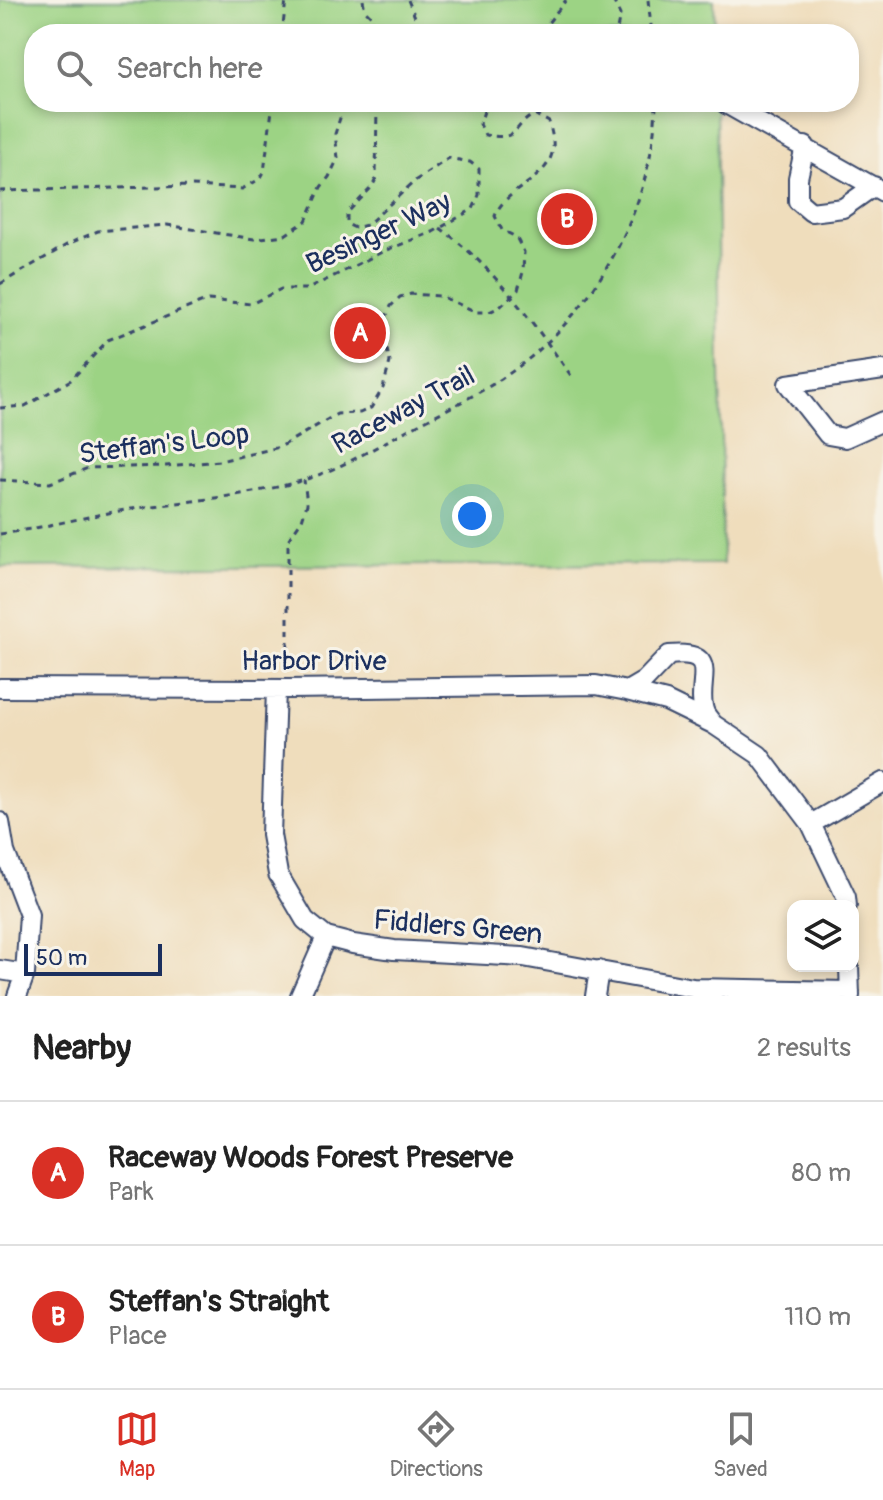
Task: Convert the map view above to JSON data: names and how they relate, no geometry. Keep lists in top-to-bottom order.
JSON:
{
  "streets": {
    "street": ["Harbor Drive", "Fiddlers Green"],
    "path": ["Besinger Way", "Raceway Trail", "Steffan's Loop"]
  },
  "scale_bar": "50 m",
  "page": {
    "search": "Search here",
    "pins": ["B", "A"],
    "scale": "50 m",
    "heading": ["Nearby", "2 results"],
    "list": [
      {
        "mark": "A",
        "name": "Raceway Woods Forest Preserve",
        "note": "Park",
        "value": "80 m"
      },
      {
        "mark": "B",
        "name": "Steffan's Straight",
        "note": "Place",
        "value": "110 m"
      }
    ],
    "nav": ["Map", "Directions", "Saved"]
  }
}
